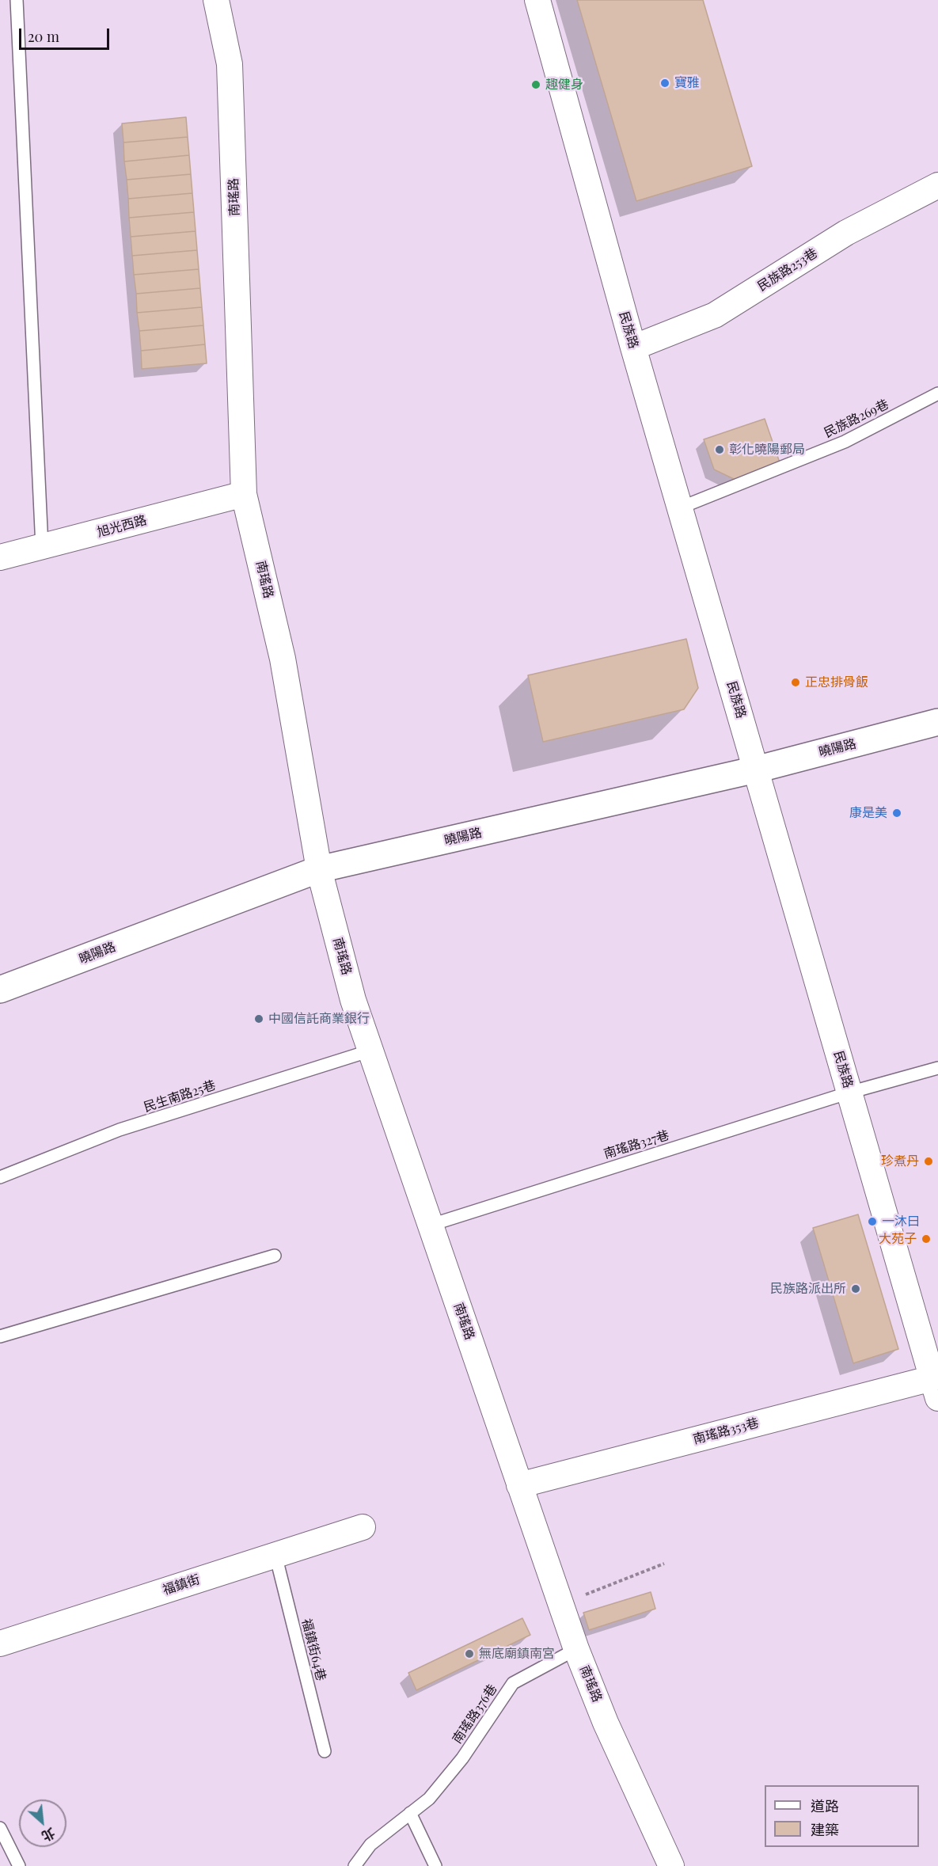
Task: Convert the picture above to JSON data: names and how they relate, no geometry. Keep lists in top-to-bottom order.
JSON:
{
  "streets": {
    "street": [
      "南瑤路",
      "民族路253巷",
      "民族路",
      "旭光西路",
      "曉陽路",
      "南瑤路353巷",
      "福鎮街"
    ],
    "lane": [
      "民族路269巷",
      "民生南路25巷",
      "南瑤路327巷",
      "福鎮街64巷",
      "南瑤路376巷"
    ]
  },
  "crossings": [
    ["南瑤路", "旭光西路"],
    ["南瑤路", "曉陽路"],
    ["南瑤路", "民生南路25巷"],
    ["南瑤路", "南瑤路327巷"],
    ["南瑤路", "南瑤路353巷"],
    ["南瑤路", "南瑤路376巷"],
    ["民族路253巷", "民族路"],
    ["民族路", "民族路269巷"],
    ["民族路", "曉陽路"],
    ["民族路", "南瑤路327巷"],
    ["民族路", "南瑤路353巷"],
    ["福鎮街", "福鎮街64巷"]
  ],
  "places": [
    "寶雅",
    "趣健身",
    "彰化曉陽郵局",
    "正忠排骨飯",
    "康是美",
    "中國信託商業銀行",
    "珍煮丹",
    "一沐曰",
    "大苑子",
    "民族路派出所",
    "無底廟鎮南宮"
  ],
  "legend": ["道路", "建築"],
  "scale_bar": "20 m",
  "north": "bottom right"
}
